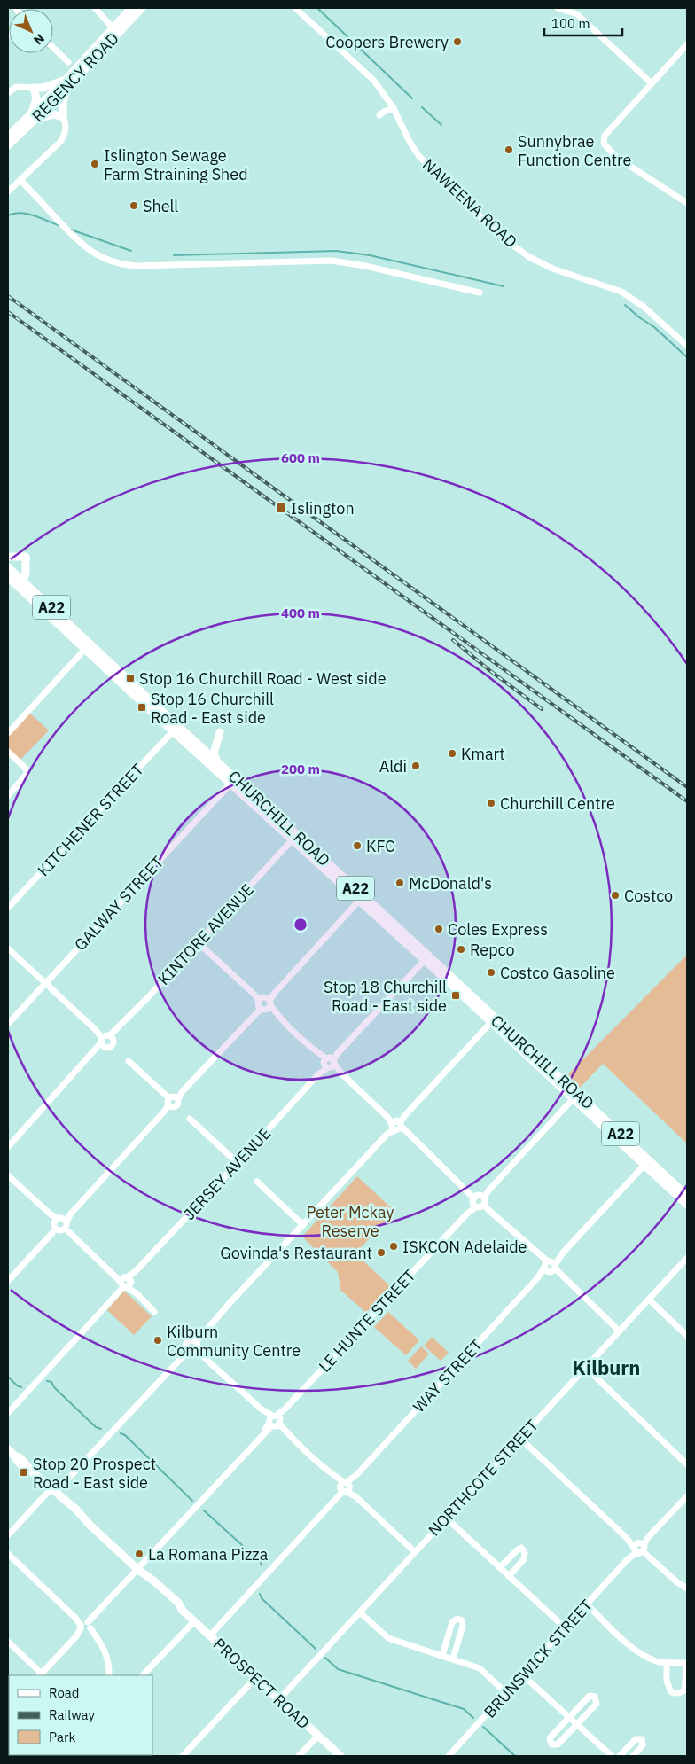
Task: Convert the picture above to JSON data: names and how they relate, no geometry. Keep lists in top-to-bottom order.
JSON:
{
  "streets": {
    "main road": [
      "REGENCY ROAD",
      "A22",
      "CHURCHILL ROAD",
      "PROSPECT ROAD"
    ],
    "street": [
      "NAWEENA ROAD",
      "KITCHENER STREET",
      "GALWAY STREET",
      "KINTORE AVENUE",
      "JERSEY AVENUE",
      "LE HUNTE STREET",
      "WAY STREET",
      "NORTHCOTE STREET",
      "BRUNSWICK STREET"
    ]
  },
  "crossings": [
    ["CHURCHILL ROAD", "KITCHENER STREET"],
    ["CHURCHILL ROAD", "GALWAY STREET"],
    ["CHURCHILL ROAD", "KINTORE AVENUE"],
    ["CHURCHILL ROAD", "JERSEY AVENUE"],
    ["CHURCHILL ROAD", "LE HUNTE STREET"],
    ["CHURCHILL ROAD", "WAY STREET"],
    ["LE HUNTE STREET", "PROSPECT ROAD"],
    ["WAY STREET", "PROSPECT ROAD"],
    ["NORTHCOTE STREET", "PROSPECT ROAD"]
  ],
  "districts": ["Kilburn"],
  "parks": ["Peter Mckay Reserve"],
  "places": {
    "other": [
      "Coopers Brewery",
      "Sunnybrae Function Centre",
      "Islington Sewage Farm Straining Shed",
      "Shell",
      "Kmart",
      "Aldi",
      "Churchill Centre",
      "KFC",
      "McDonald's",
      "Costco",
      "Coles Express",
      "Repco",
      "Costco Gasoline",
      "ISKCON Adelaide",
      "Govinda's Restaurant",
      "Kilburn Community Centre",
      "La Romana Pizza"
    ],
    "transit": [
      "Islington",
      "Stop 16 Churchill Road - West side",
      "Stop 16 Churchill Road - East side",
      "Stop 18 Churchill Road - East side",
      "Stop 20 Prospect Road - East side"
    ]
  },
  "legend": ["Road", "Railway", "Park"],
  "scale_bar": "100 m",
  "north": "bottom right",
  "rings": ["600 m", "400 m", "200 m"]
}
